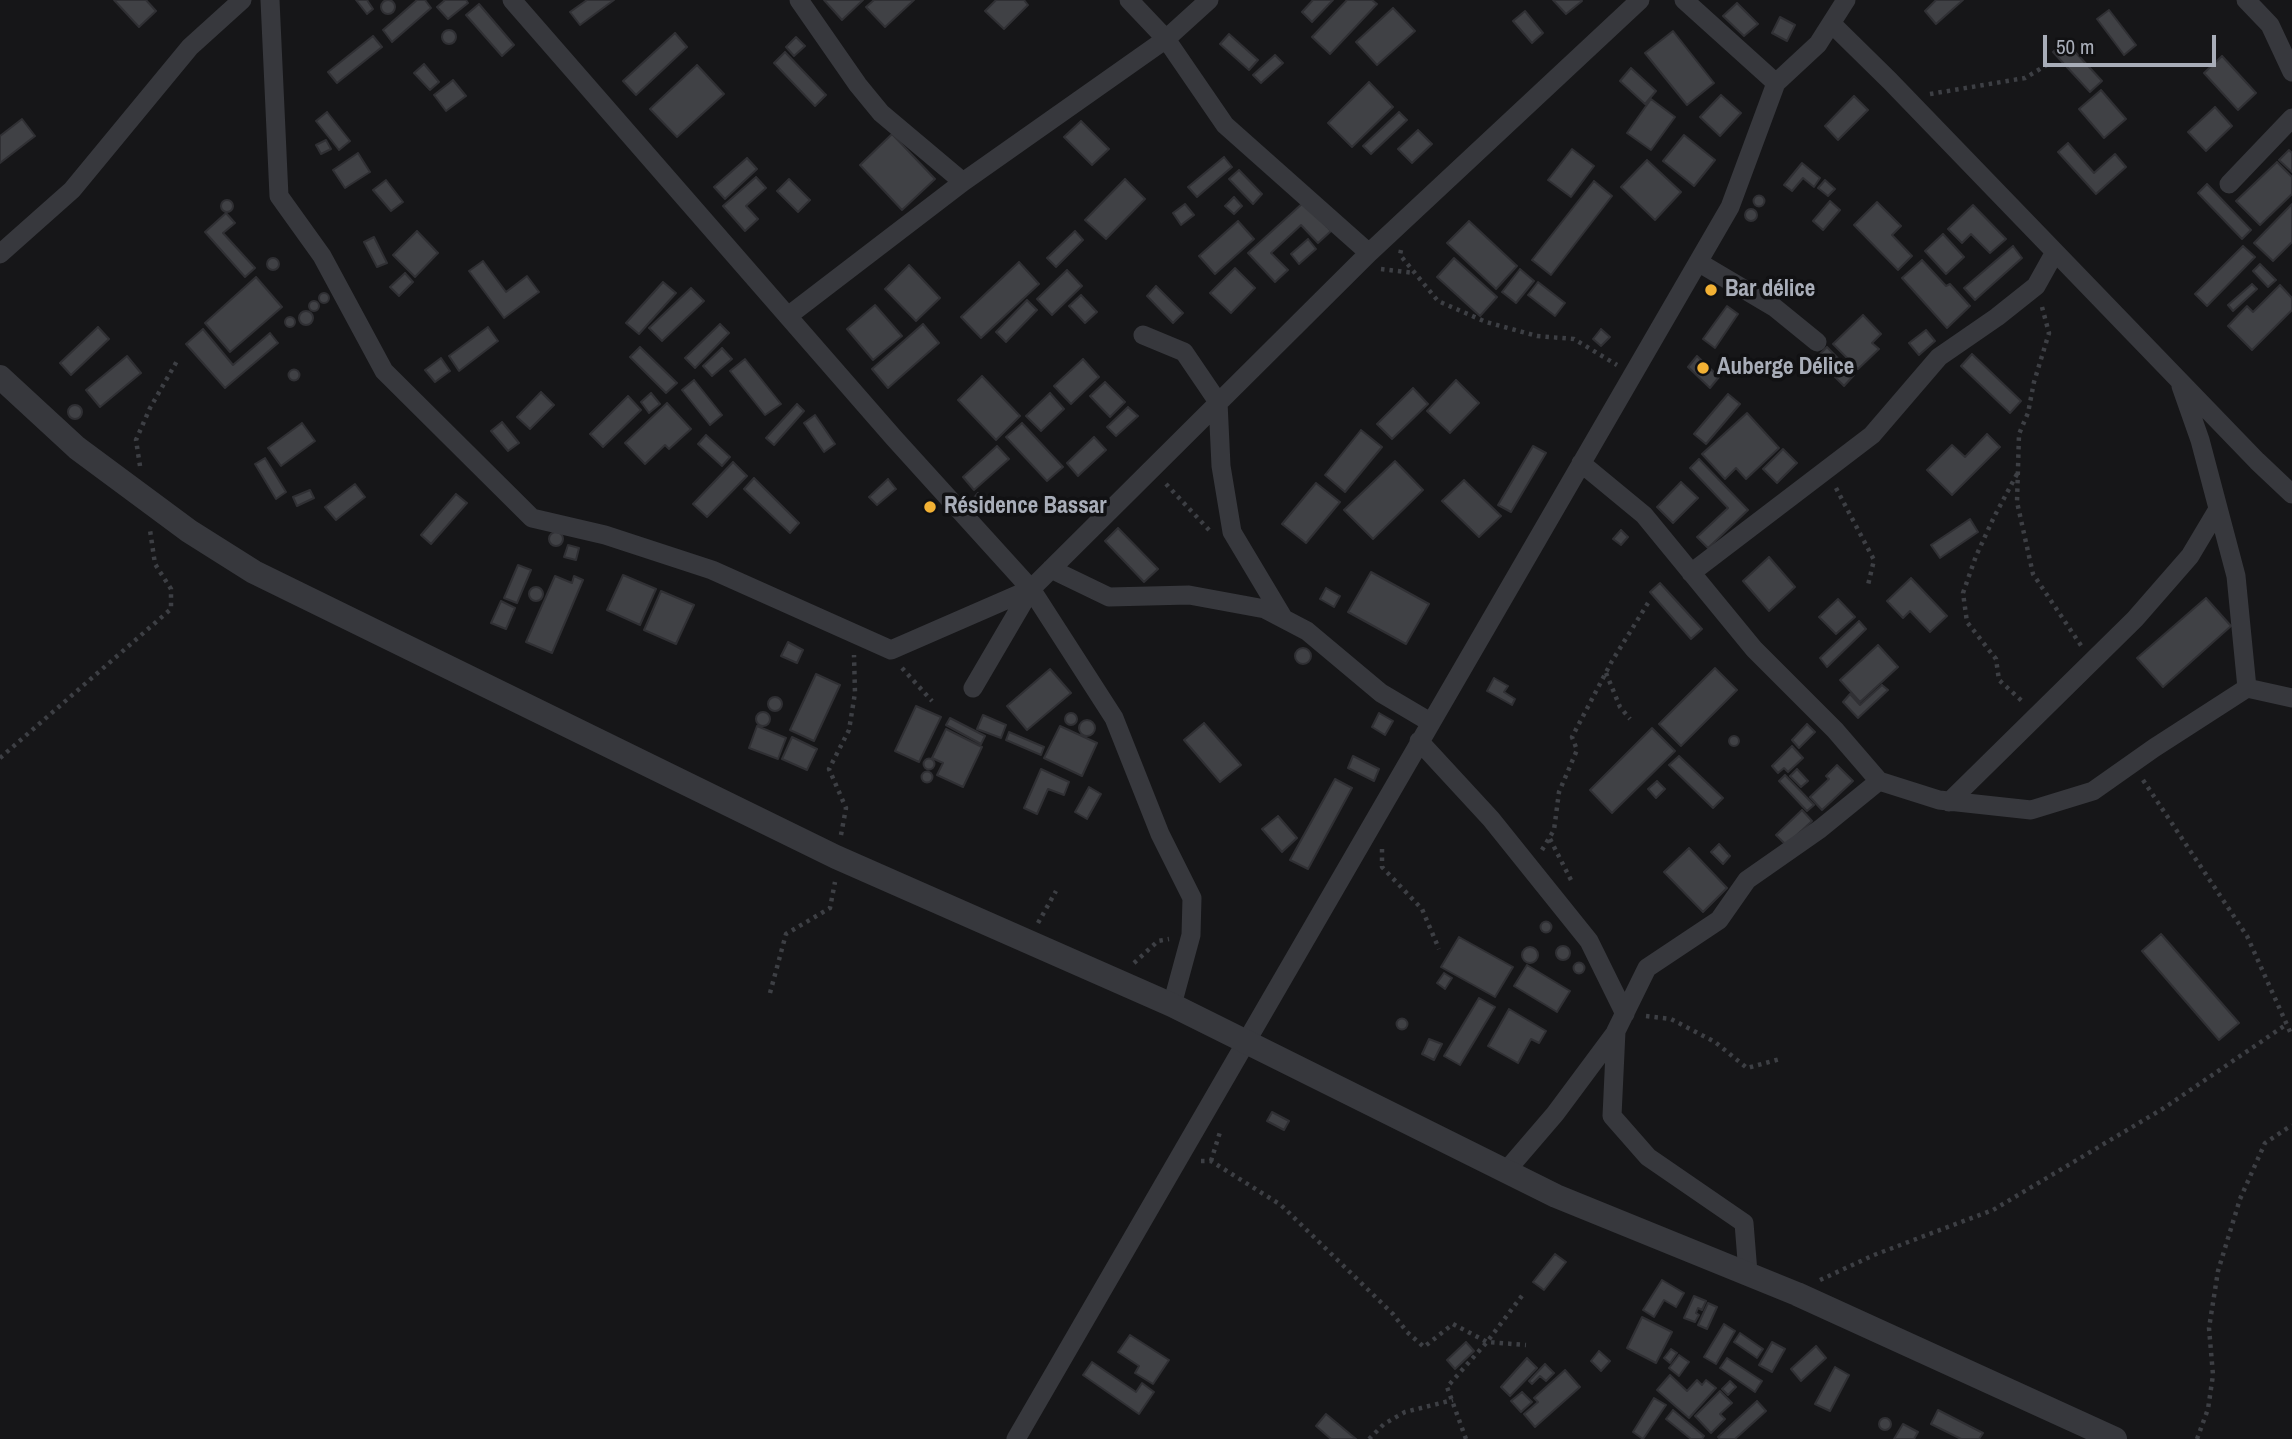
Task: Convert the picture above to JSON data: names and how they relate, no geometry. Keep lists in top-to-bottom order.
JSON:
{
  "places": ["Bar délice", "Auberge Délice", "Résidence Bassar"],
  "scale_bar": "50 m"
}
